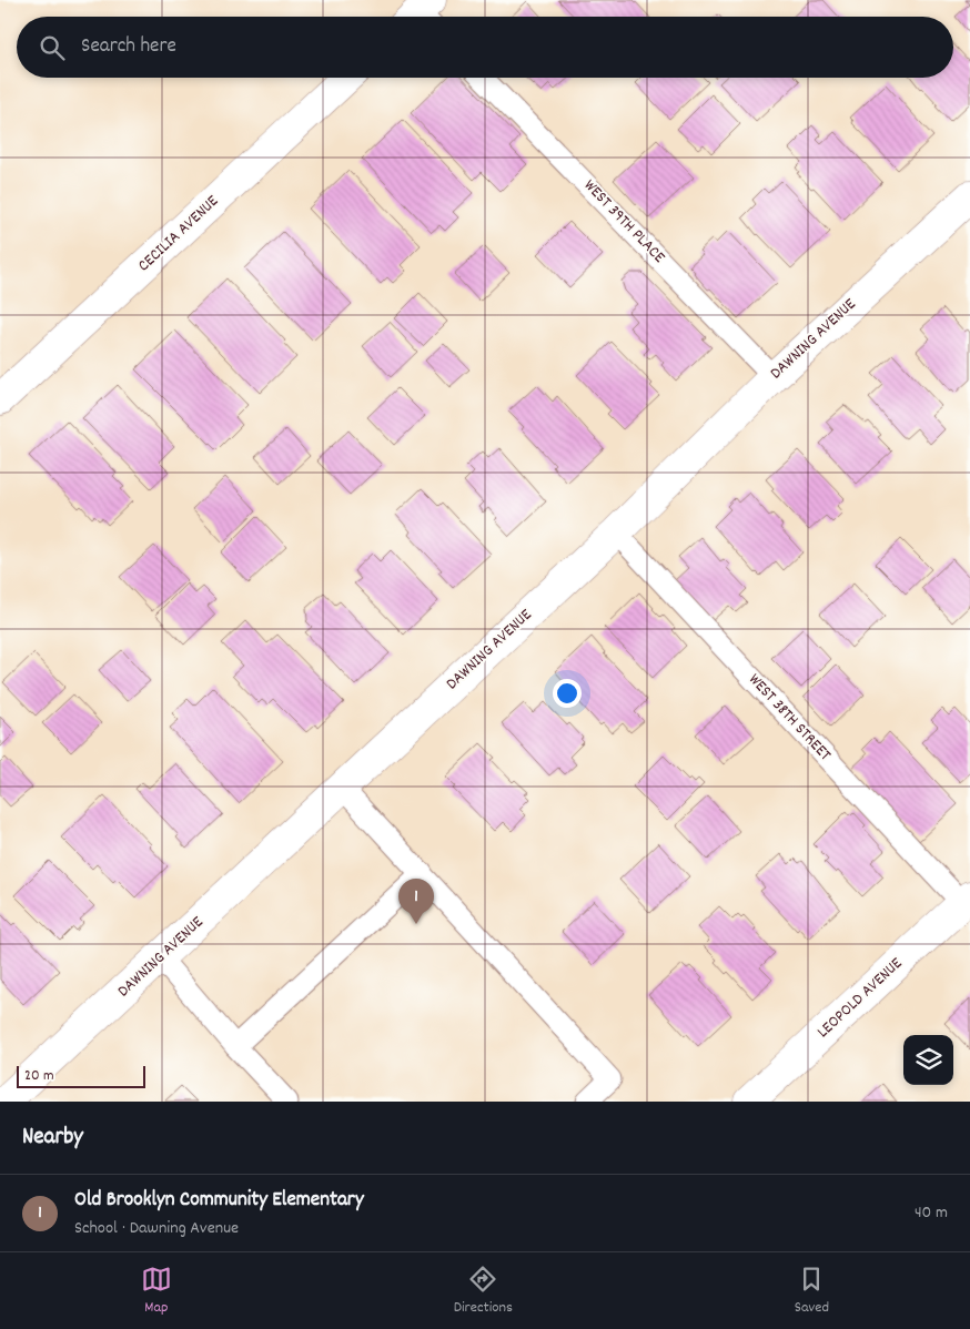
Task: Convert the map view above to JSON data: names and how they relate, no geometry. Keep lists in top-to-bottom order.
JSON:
{
  "streets": {
    "street": ["CECILIA AVENUE", "DAWNING AVENUE", "LEOPOLD AVENUE"],
    "lane": ["WEST 39TH PLACE", "WEST 38TH STREET"]
  },
  "crossings": [
    ["WEST 39TH PLACE", "DAWNING AVENUE"],
    ["DAWNING AVENUE", "WEST 38TH STREET"],
    ["WEST 38TH STREET", "LEOPOLD AVENUE"]
  ],
  "scale_bar": "20 m",
  "page": {
    "search": "Search here",
    "pins": "1",
    "scale": "20 m",
    "heading": "Nearby",
    "list": [
      {
        "mark": "1",
        "name": "Old Brooklyn Community Elementary",
        "note": "School · Dawning Avenue",
        "value": "40 m"
      }
    ],
    "nav": ["Map", "Directions", "Saved"]
  }
}
